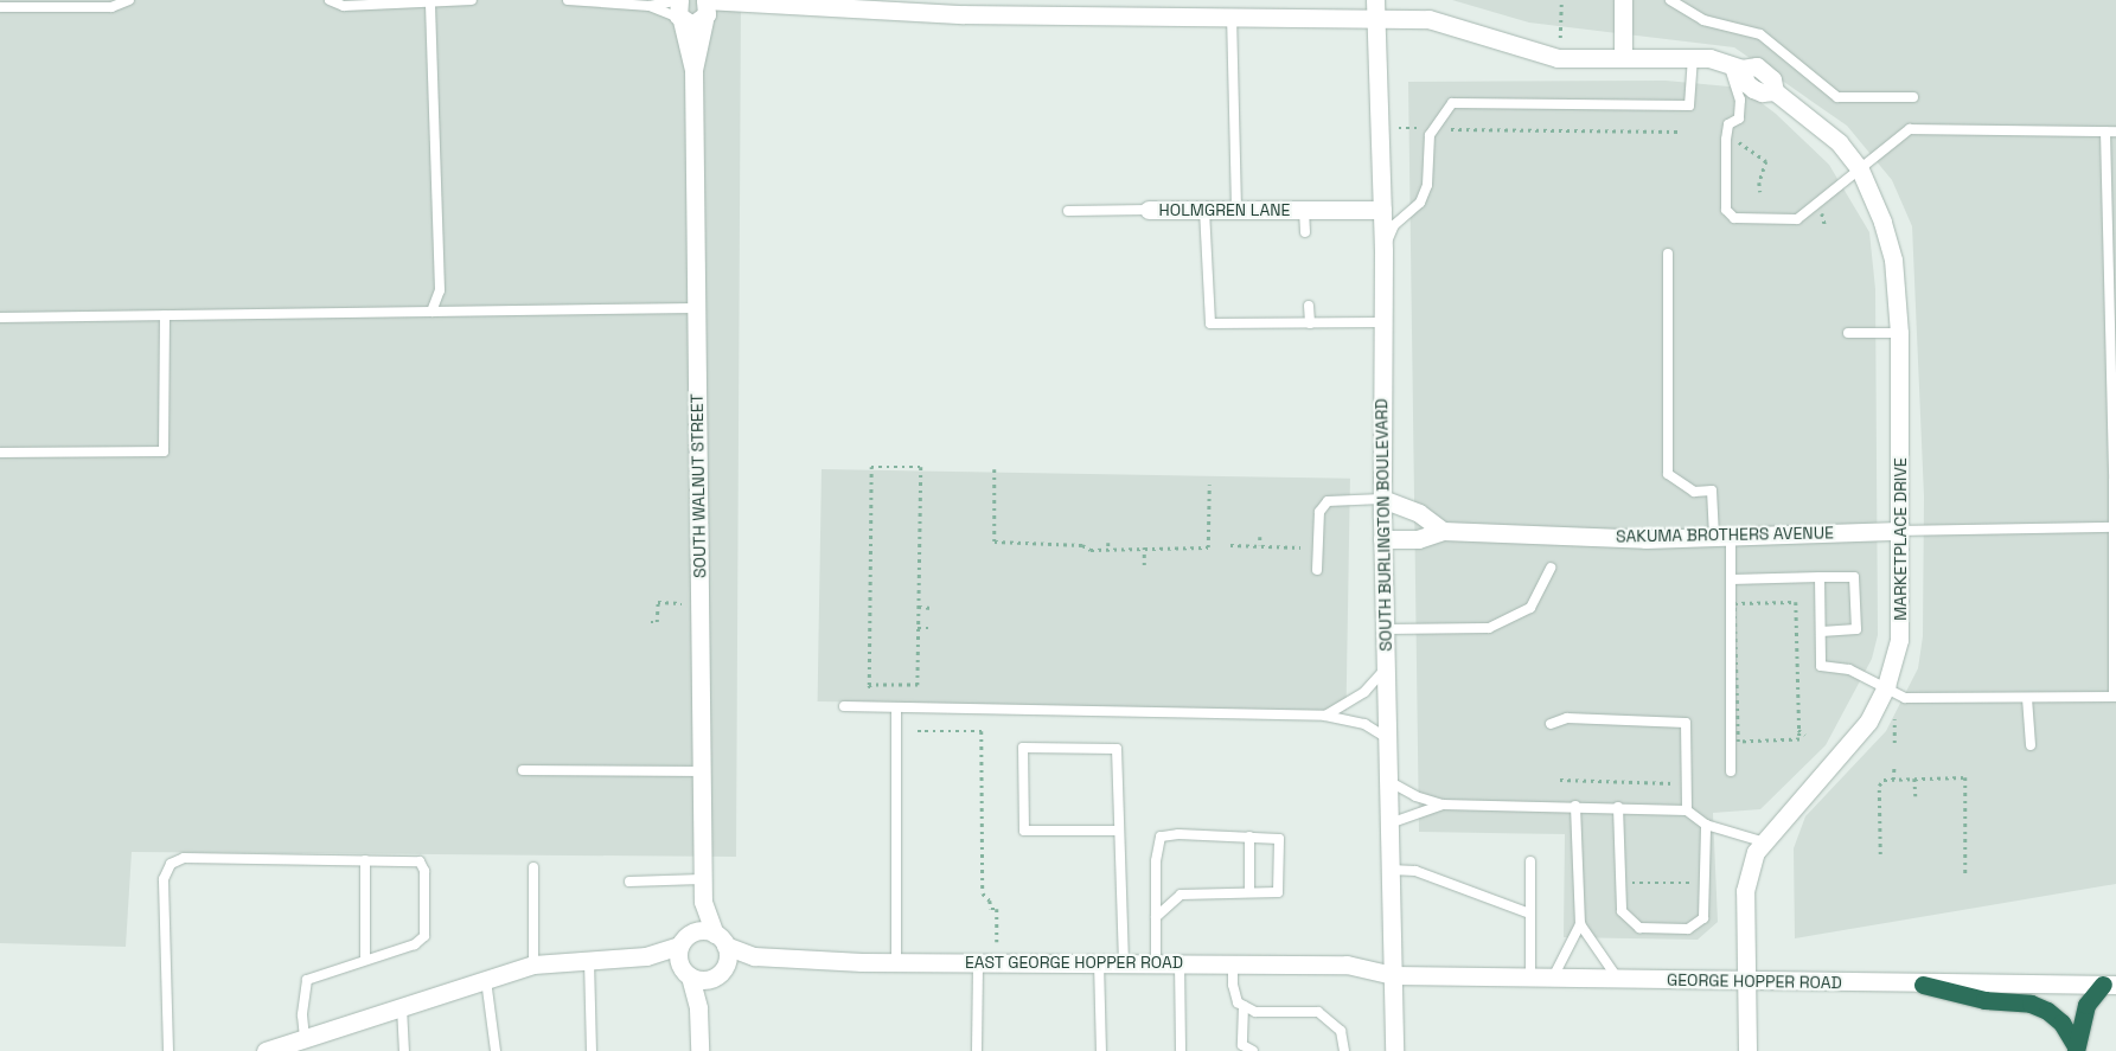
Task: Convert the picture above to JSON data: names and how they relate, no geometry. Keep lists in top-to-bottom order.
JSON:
{
  "streets": {
    "street": [
      "HOLMGREN LANE",
      "SOUTH WALNUT STREET",
      "SOUTH BURLINGTON BOULEVARD",
      "SAKUMA BROTHERS AVENUE",
      "MARKETPLACE DRIVE",
      "EAST GEORGE HOPPER ROAD",
      "GEORGE HOPPER ROAD"
    ]
  },
  "crossings": [
    ["HOLMGREN LANE", "SOUTH BURLINGTON BOULEVARD"],
    ["SOUTH WALNUT STREET", "EAST GEORGE HOPPER ROAD"],
    ["SOUTH BURLINGTON BOULEVARD", "SAKUMA BROTHERS AVENUE"],
    ["SOUTH BURLINGTON BOULEVARD", "EAST GEORGE HOPPER ROAD"],
    ["SOUTH BURLINGTON BOULEVARD", "GEORGE HOPPER ROAD"],
    ["SAKUMA BROTHERS AVENUE", "MARKETPLACE DRIVE"],
    ["MARKETPLACE DRIVE", "GEORGE HOPPER ROAD"],
    ["EAST GEORGE HOPPER ROAD", "GEORGE HOPPER ROAD"]
  ]
}
